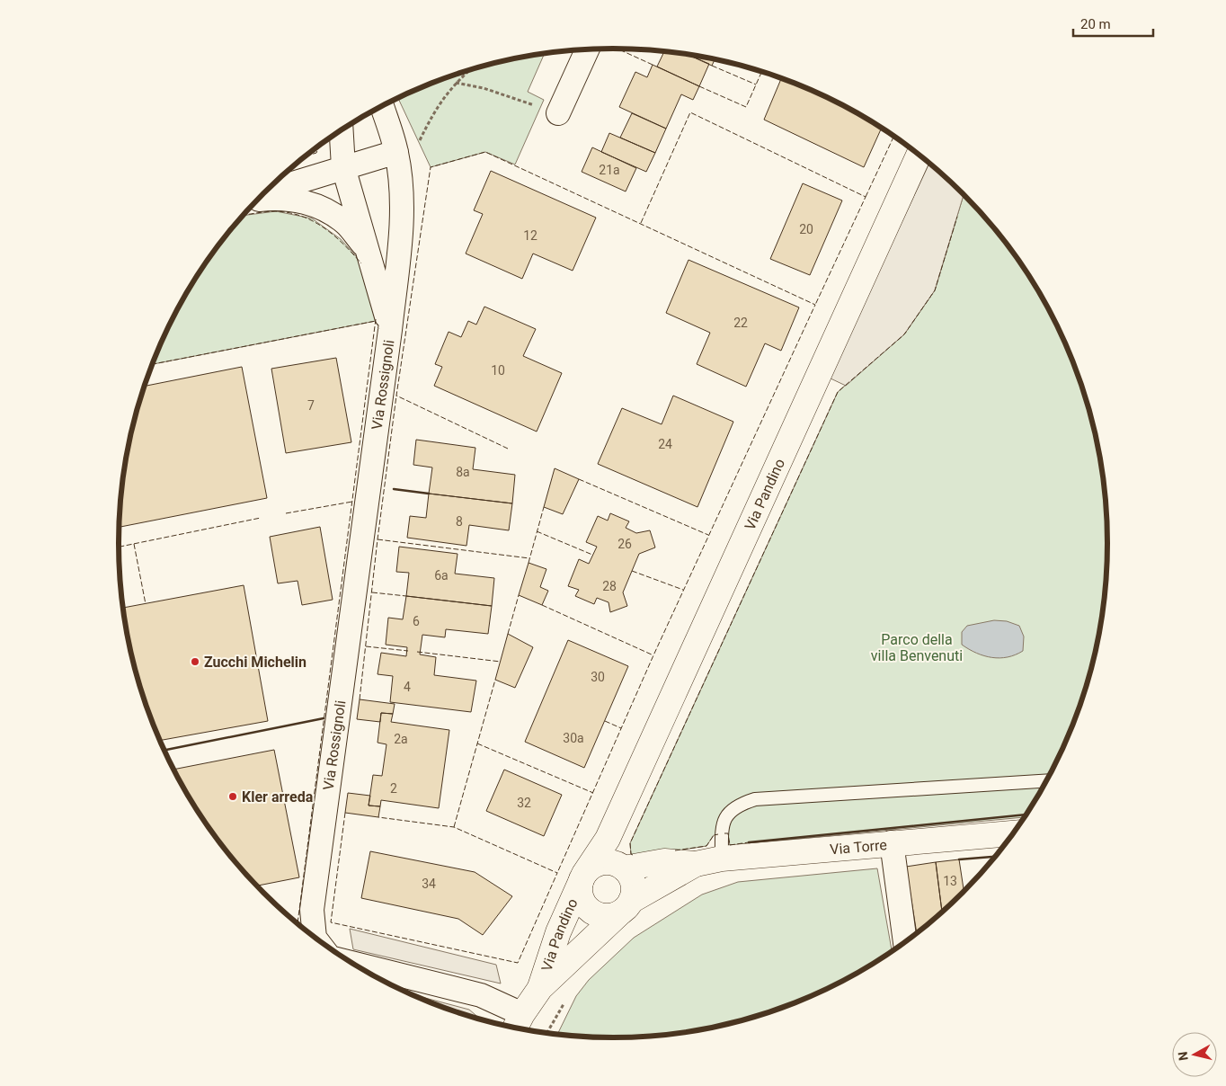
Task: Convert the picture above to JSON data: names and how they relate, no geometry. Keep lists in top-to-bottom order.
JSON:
{
  "streets": {
    "street": ["Via Rossignoli", "Via Pandino", "Via Torre"]
  },
  "crossings": [
    ["Via Rossignoli", "Via Pandino"],
    ["Via Pandino", "Via Torre"]
  ],
  "parks": ["Parco della villa Benvenuti"],
  "places": ["Zucchi Michelin", "Kler arreda"],
  "house_numbers": [
    "21a",
    "20",
    "12",
    "22",
    "10",
    "7",
    "24",
    "8a",
    "8",
    "26",
    "6a",
    "28",
    "6",
    "30",
    "4",
    "30a",
    "2a",
    "2",
    "32",
    "13",
    "34"
  ],
  "scale_bar": "20 m",
  "north": "left"
}
